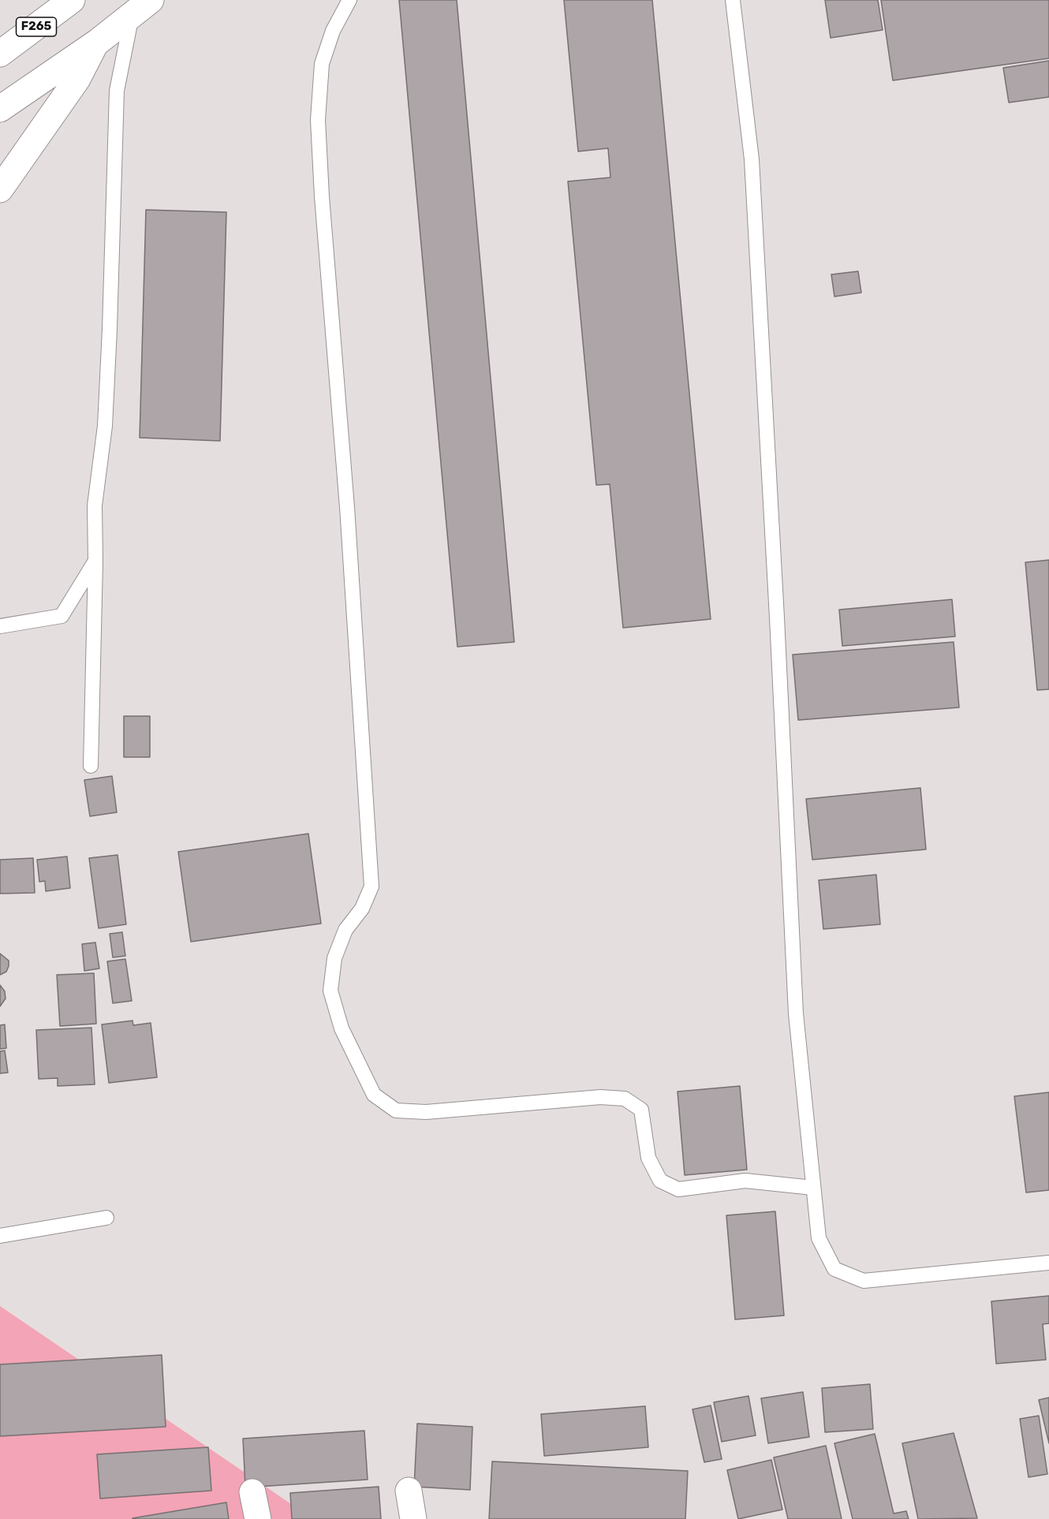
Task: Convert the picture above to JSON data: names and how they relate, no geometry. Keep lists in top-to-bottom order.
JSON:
{
  "streets": {
    "main road": ["F265"]
  }
}
